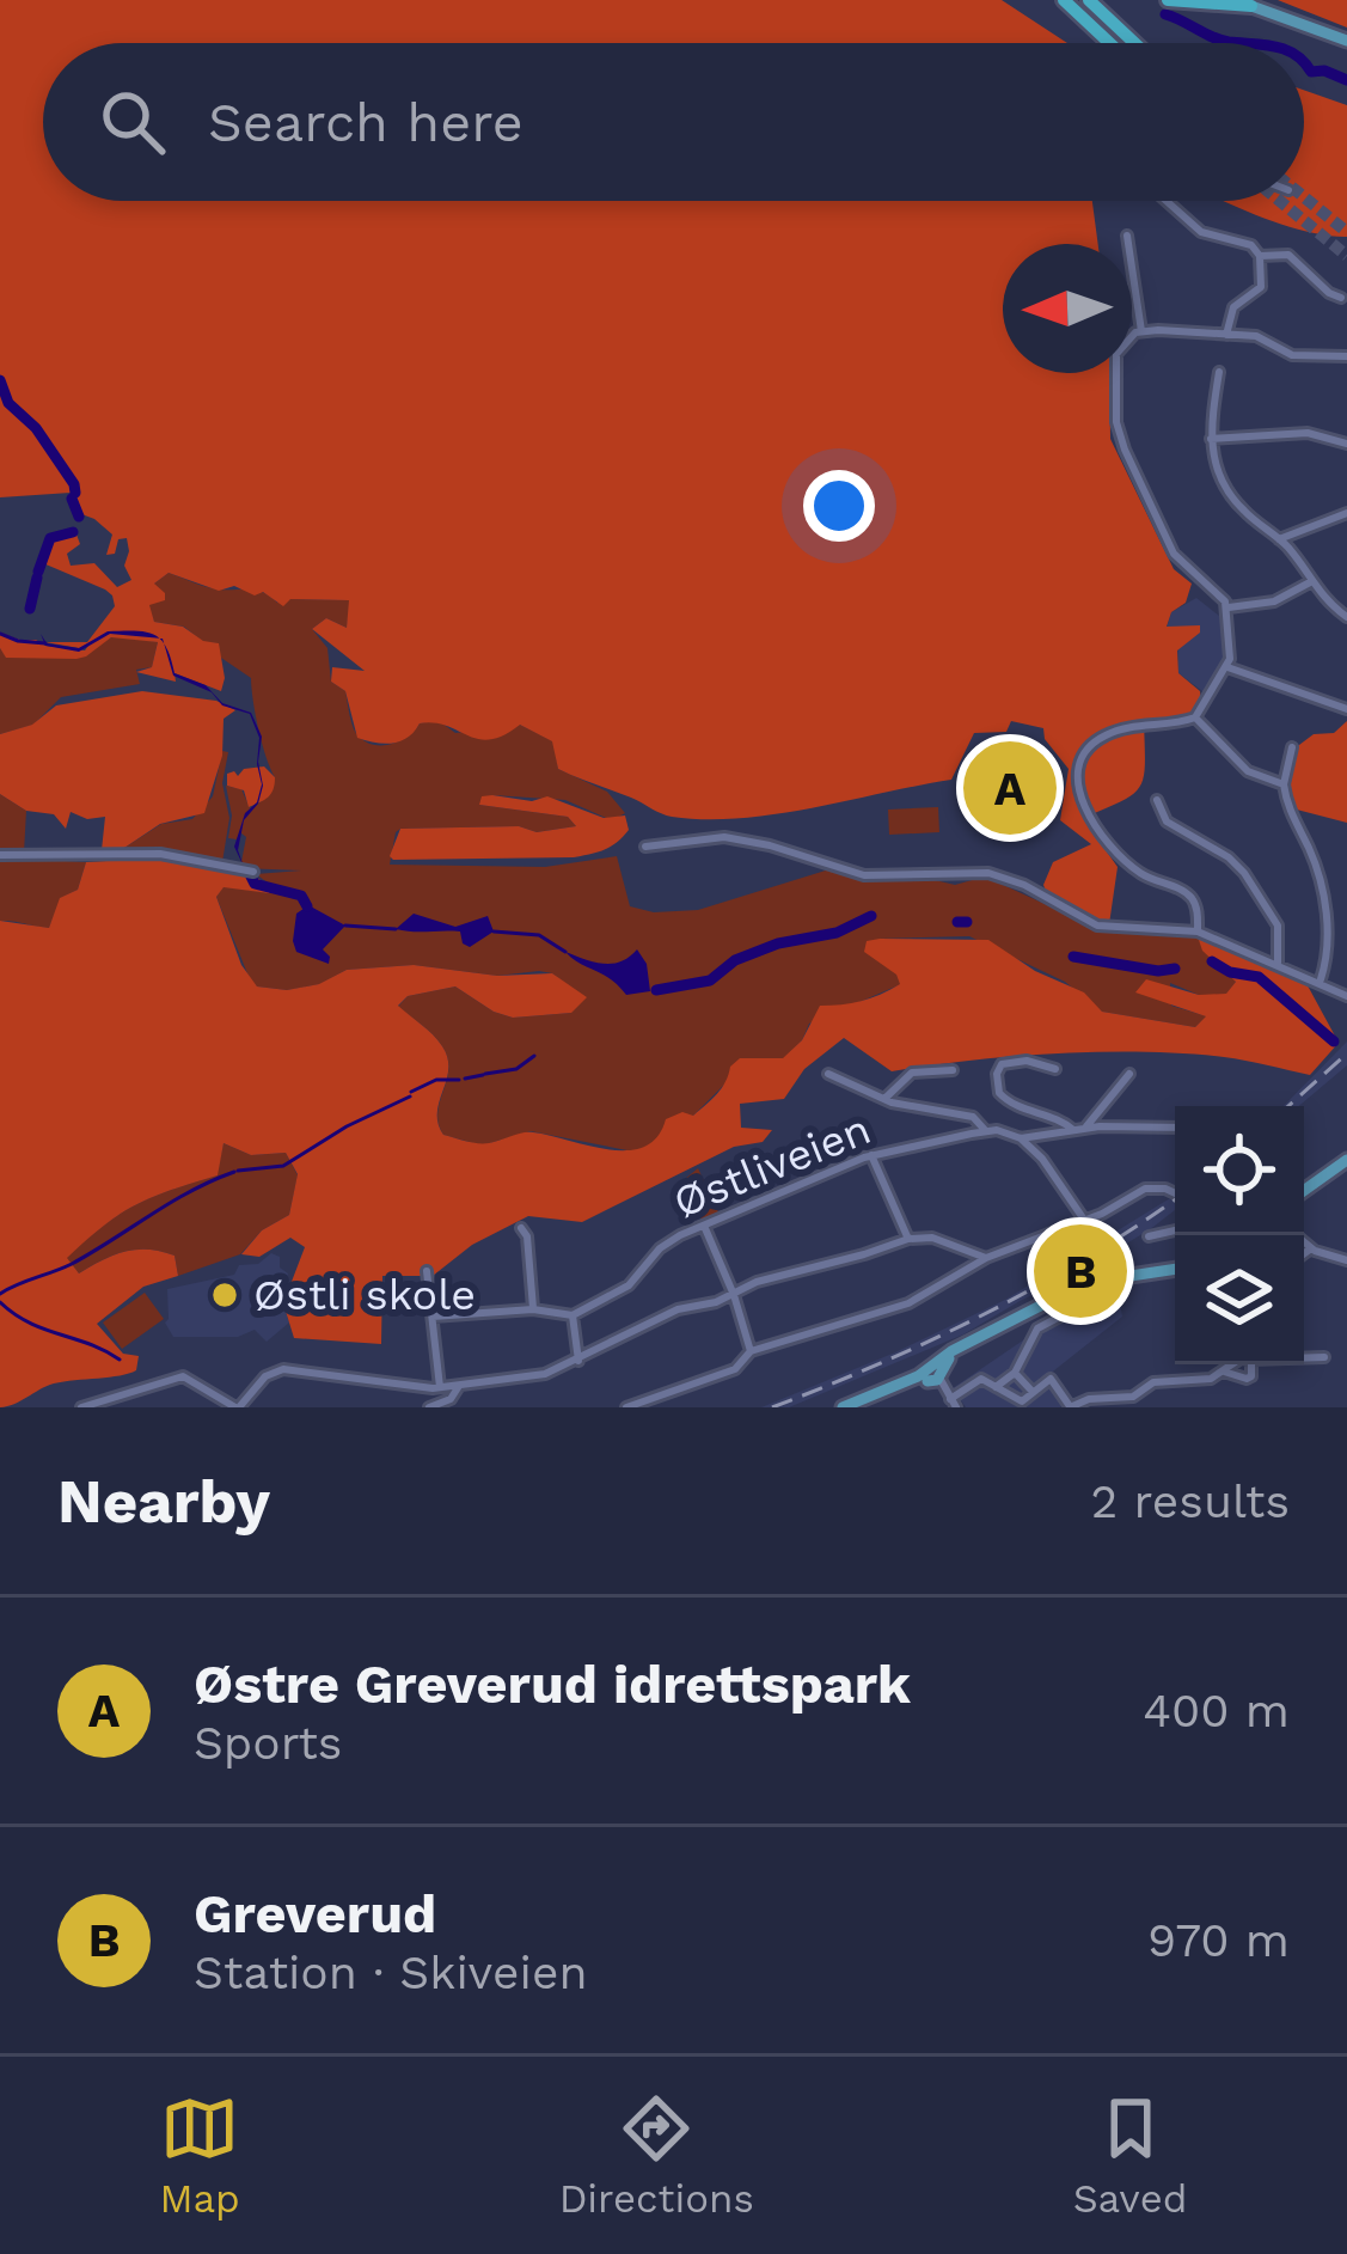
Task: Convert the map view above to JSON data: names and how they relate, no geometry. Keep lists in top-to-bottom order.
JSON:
{
  "streets": {
    "street": ["Østliveien"]
  },
  "places": ["Østli skole"],
  "north": "left",
  "page": {
    "search": "Search here",
    "pins": ["A", "B"],
    "heading": ["Nearby", "2 results"],
    "list": [
      {
        "mark": "A",
        "name": "Østre Greverud idrettspark",
        "note": "Sports",
        "value": "400 m"
      },
      {
        "mark": "B",
        "name": "Greverud",
        "note": "Station · Skiveien",
        "value": "970 m"
      }
    ],
    "nav": ["Map", "Directions", "Saved"]
  }
}
